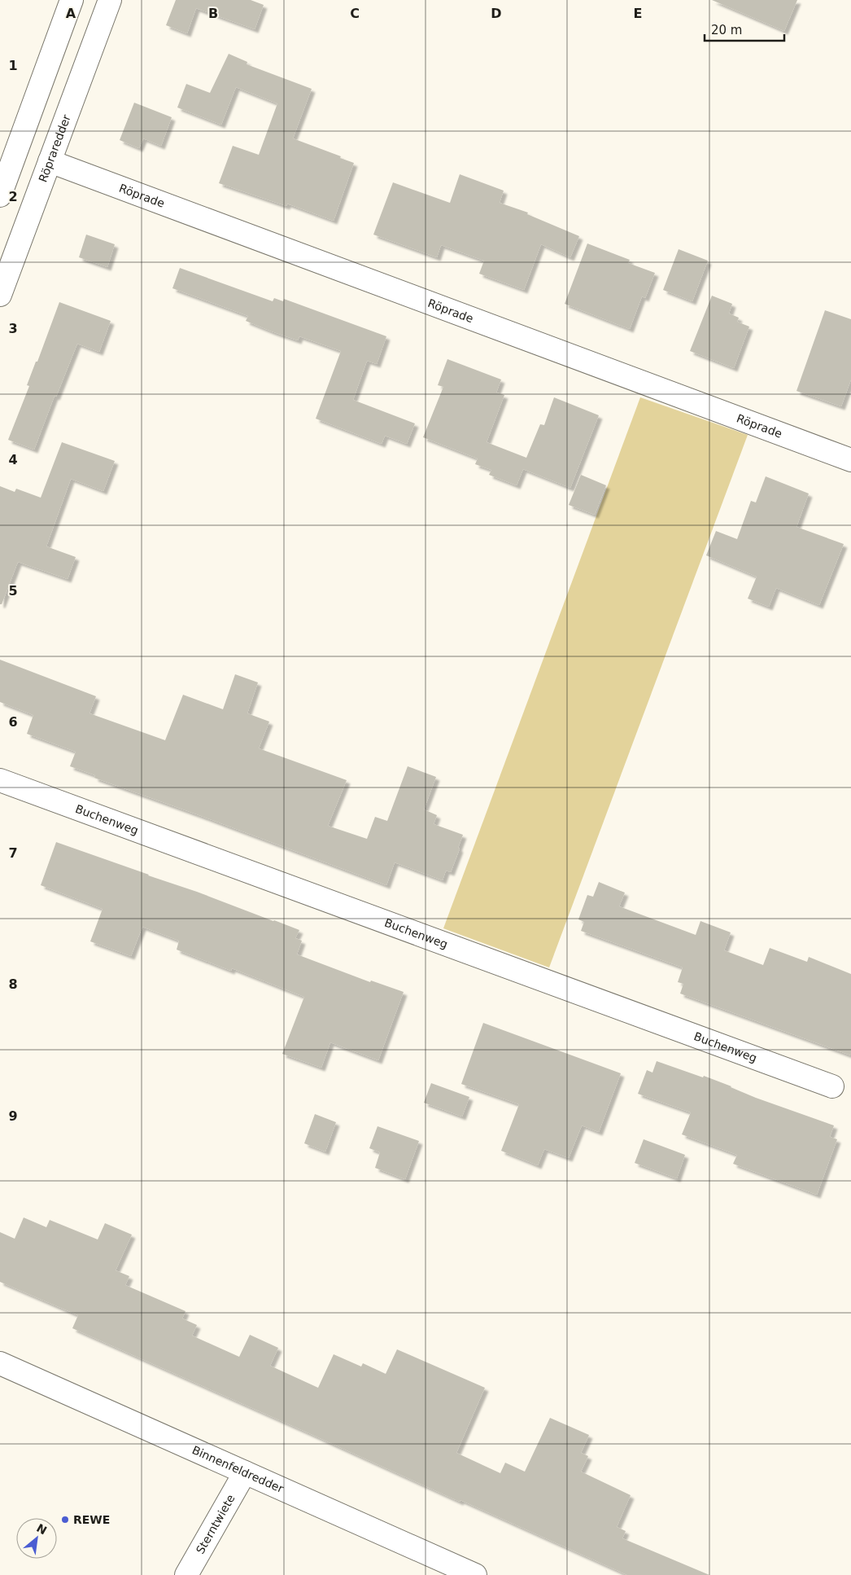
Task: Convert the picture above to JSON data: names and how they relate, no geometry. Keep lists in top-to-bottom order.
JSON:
{
  "streets": {
    "street": [
      "Röpraredder",
      "Röprade",
      "Buchenweg",
      "Binnenfeldredder",
      "Sterntwiete"
    ]
  },
  "crossings": [
    ["Röpraredder", "Röprade"],
    ["Binnenfeldredder", "Sterntwiete"]
  ],
  "places": ["REWE"],
  "scale_bar": "20 m",
  "north": "top right",
  "grid": {
    "columns": [
      "A",
      "B",
      "C",
      "D",
      "E"
    ],
    "rows": [
      "1",
      "2",
      "3",
      "4",
      "5",
      "6",
      "7",
      "8",
      "9"
    ]
  }
}
